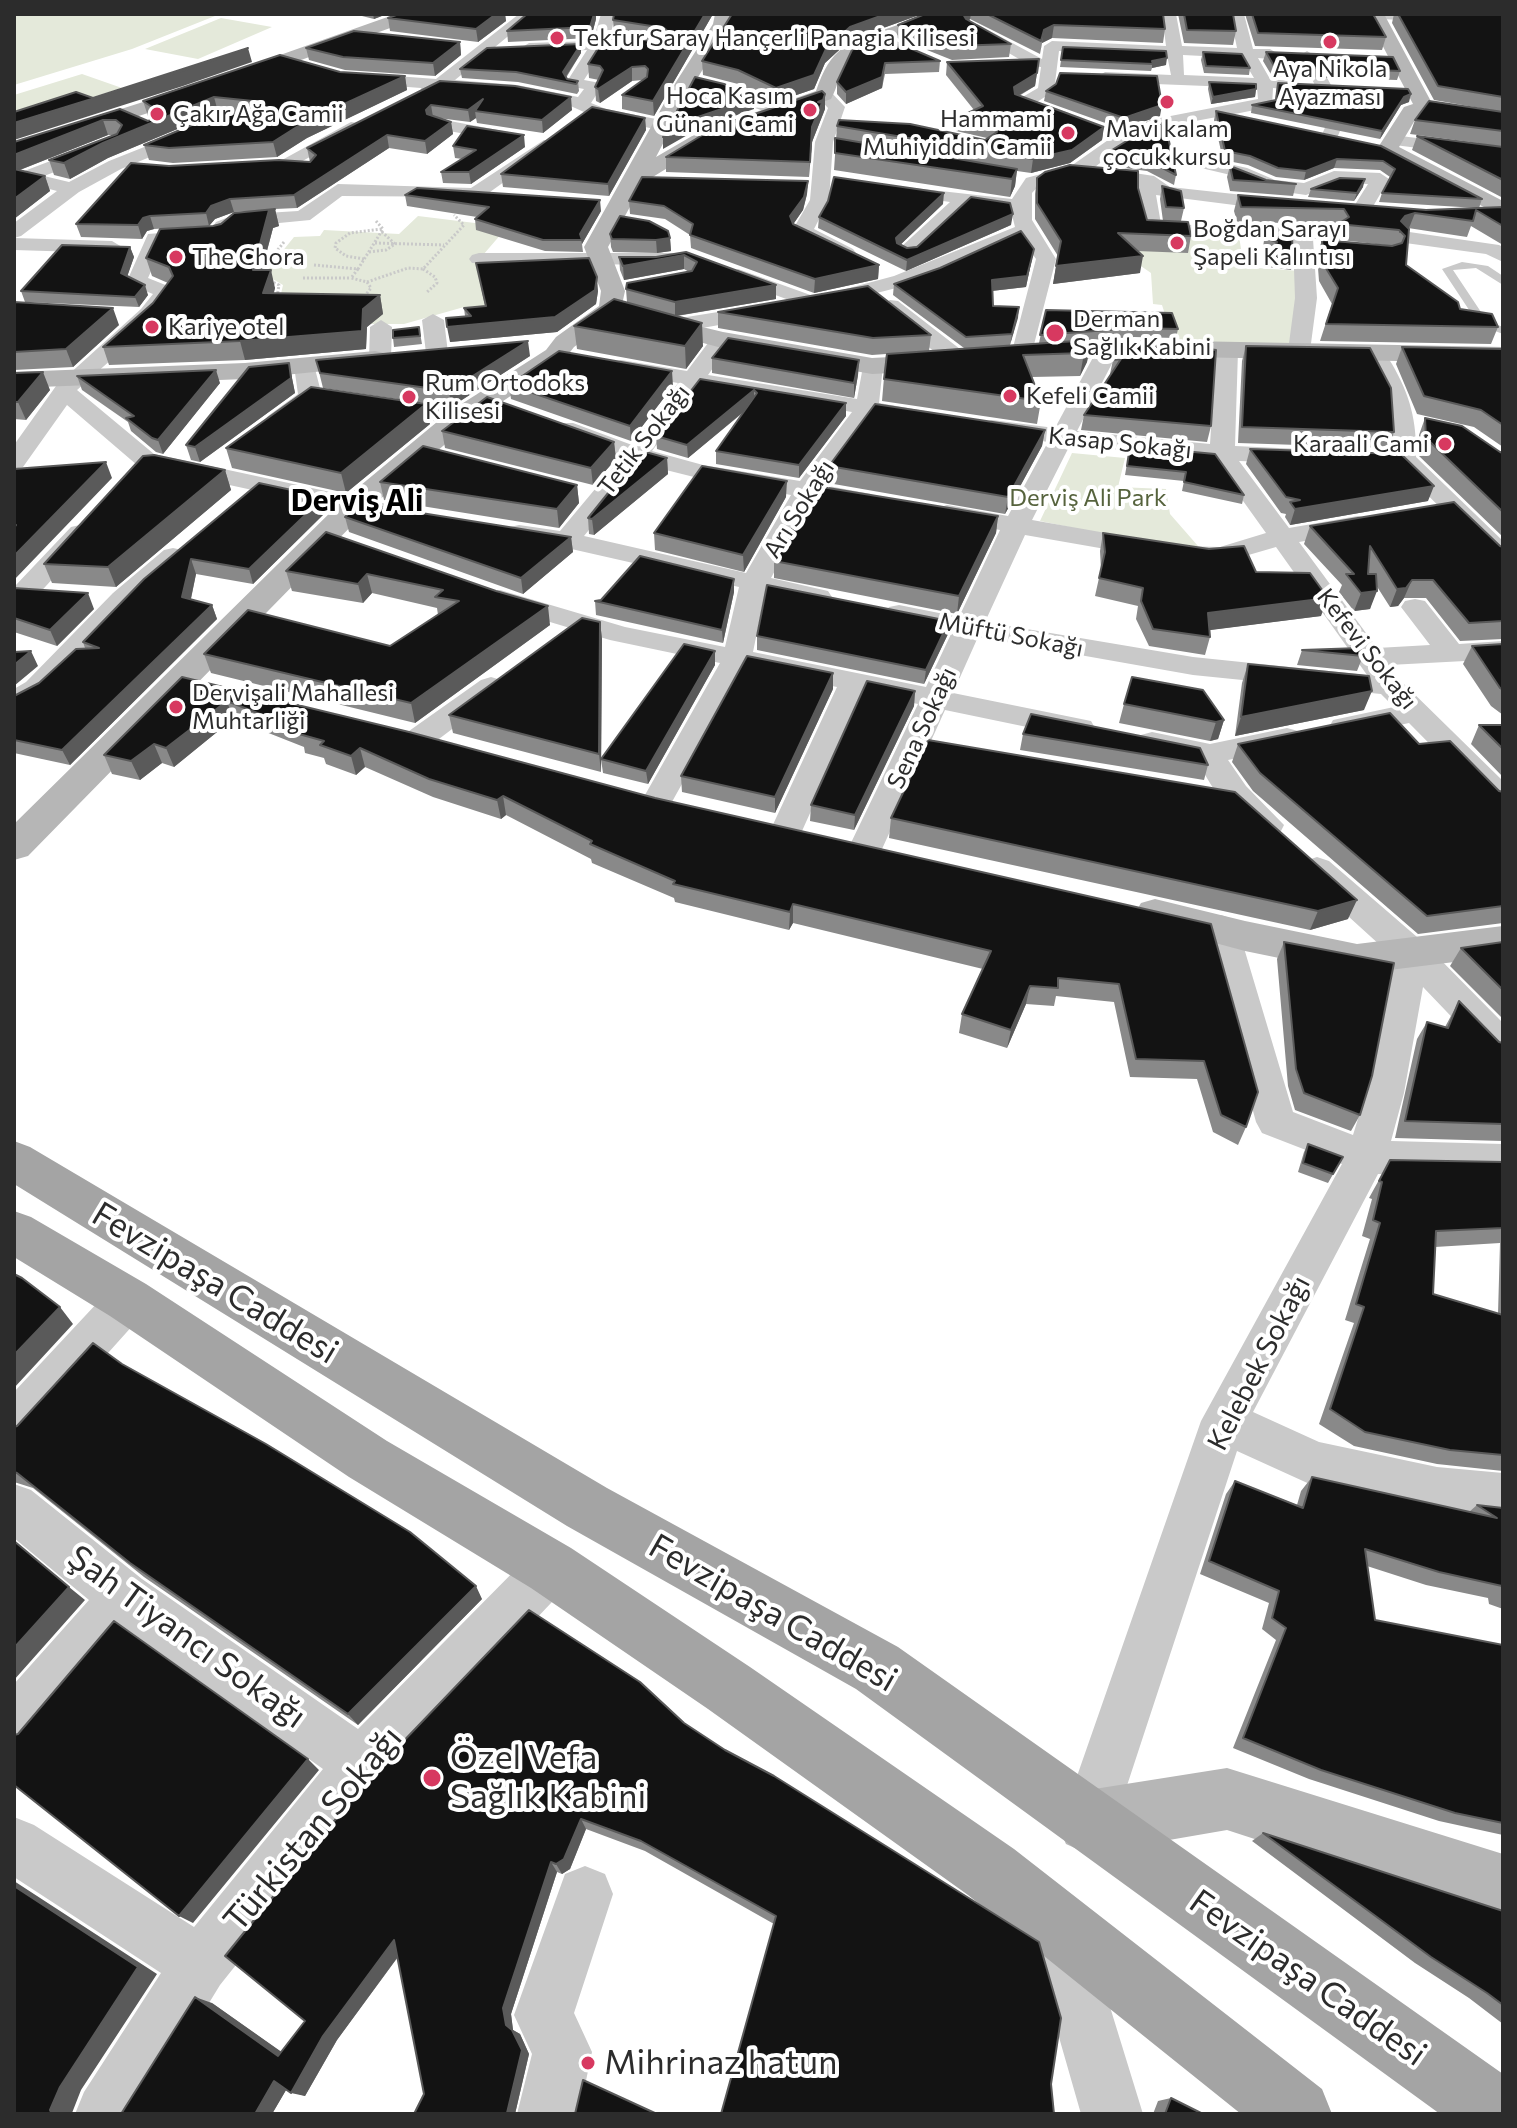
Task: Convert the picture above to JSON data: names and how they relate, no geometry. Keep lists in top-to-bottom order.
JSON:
{
  "streets": {
    "main road": ["Fevzipaşa Caddesi"],
    "street": [
      "Tetik Sokağı",
      "Kasap Sokağı",
      "Arı Sokağı",
      "Müftü Sokağı",
      "Kefevi Sokağı",
      "Sena Sokağı",
      "Kelebek Sokağı",
      "Şah Tiyancı Sokağı",
      "Türkistan Sokağı"
    ]
  },
  "crossings": [
    ["Kasap Sokağı", "Kefevi Sokağı"],
    ["Kasap Sokağı", "Sena Sokağı"],
    ["Müftü Sokağı", "Kefevi Sokağı"],
    ["Müftü Sokağı", "Sena Sokağı"],
    ["Fevzipaşa Caddesi", "Kelebek Sokağı"],
    ["Fevzipaşa Caddesi", "Türkistan Sokağı"],
    ["Şah Tiyancı Sokağı", "Türkistan Sokağı"]
  ],
  "districts": ["Derviş Ali"],
  "parks": ["Derviş Ali Park"],
  "places": [
    "Tekfur Saray Hançerli Panagia Kilisesi",
    "Aya Nikola Ayazması",
    "Mavi kalam çocuk kursu",
    "Hoca Kasım Günani Cami",
    "Çakır Ağa Camii",
    "Hammami Muhiyiddin Camii",
    "Boğdan Sarayı Şapeli Kalıntısı",
    "The Chora",
    "Kariye otel",
    "Derman Sağlık Kabini",
    "Kefeli Camii",
    "Rum Ortodoks Kilisesi",
    "Karaali Cami",
    "Dervişali Mahallesi Muhtarliği",
    "Özel Vefa Sağlık Kabini",
    "Mihrinaz hatun"
  ]
}
